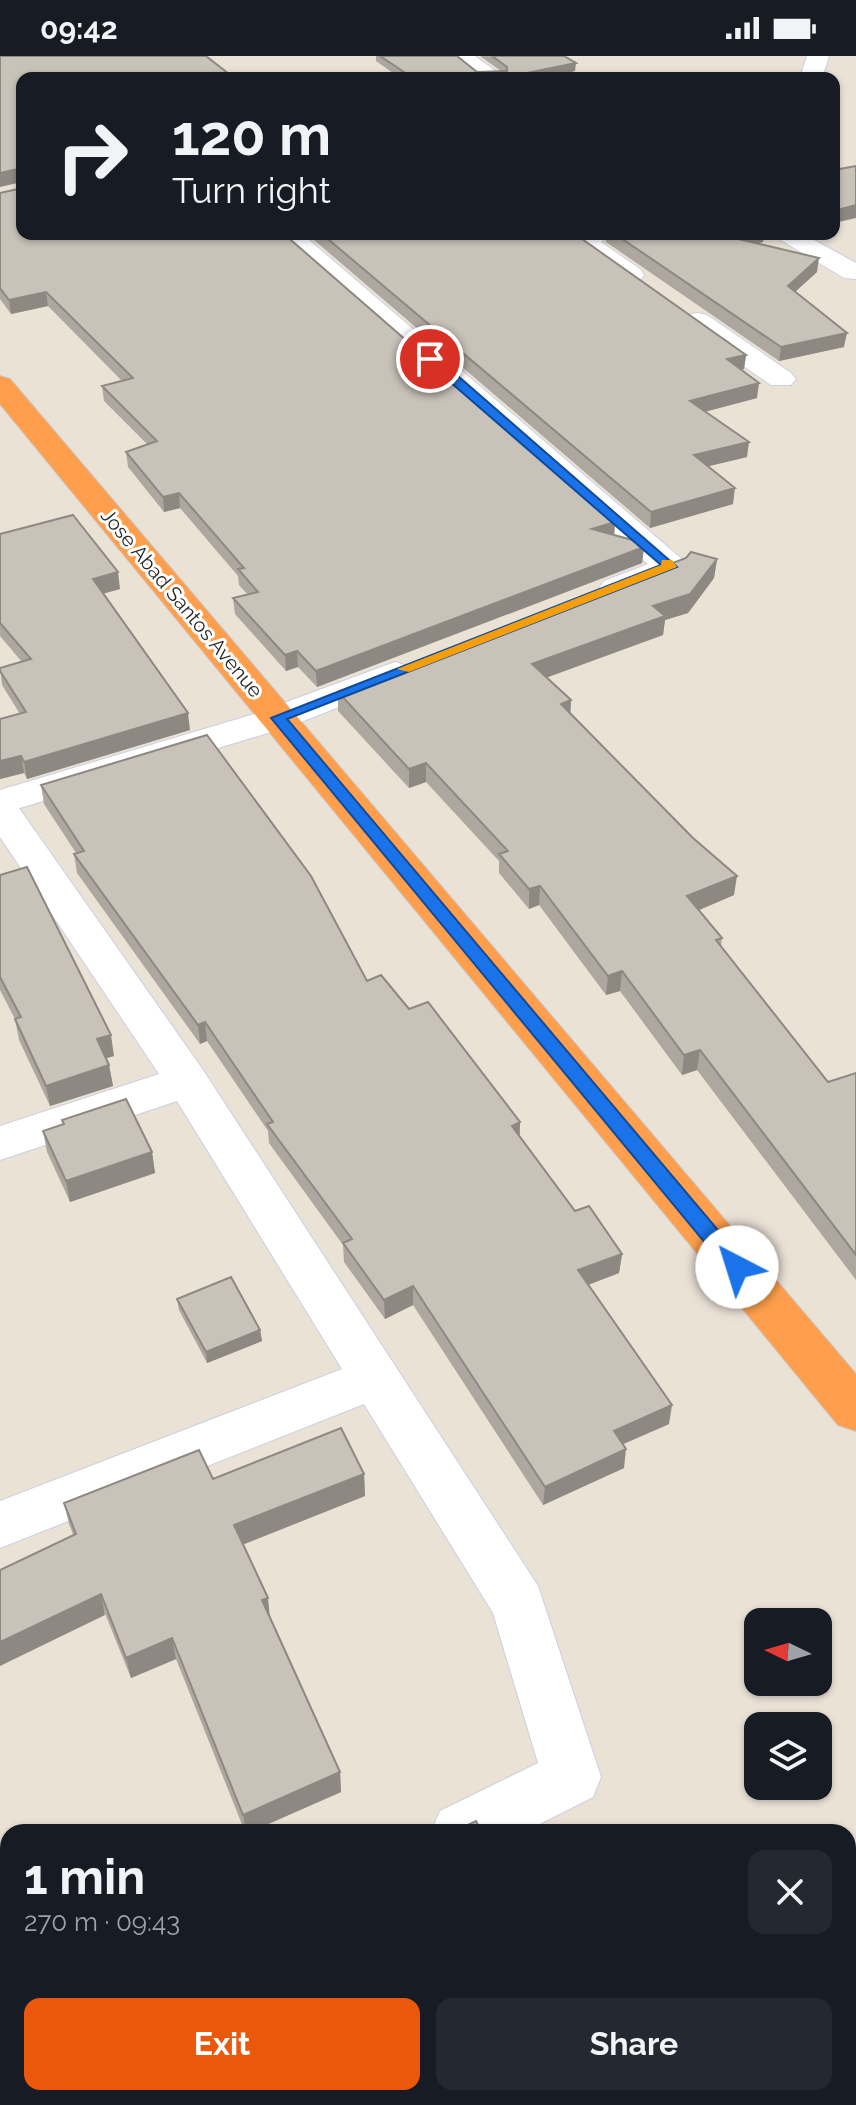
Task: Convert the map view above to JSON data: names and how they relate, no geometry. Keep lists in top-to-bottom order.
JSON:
{
  "streets": {
    "highway": ["Jose Abad Santos Avenue"]
  },
  "north": "left",
  "page": {
    "status": "09:42",
    "turn": ["120 m", "Turn right"],
    "heading": ["1 min", "270 m · 09:43"],
    "buttons": ["Exit", "Share"]
  }
}
